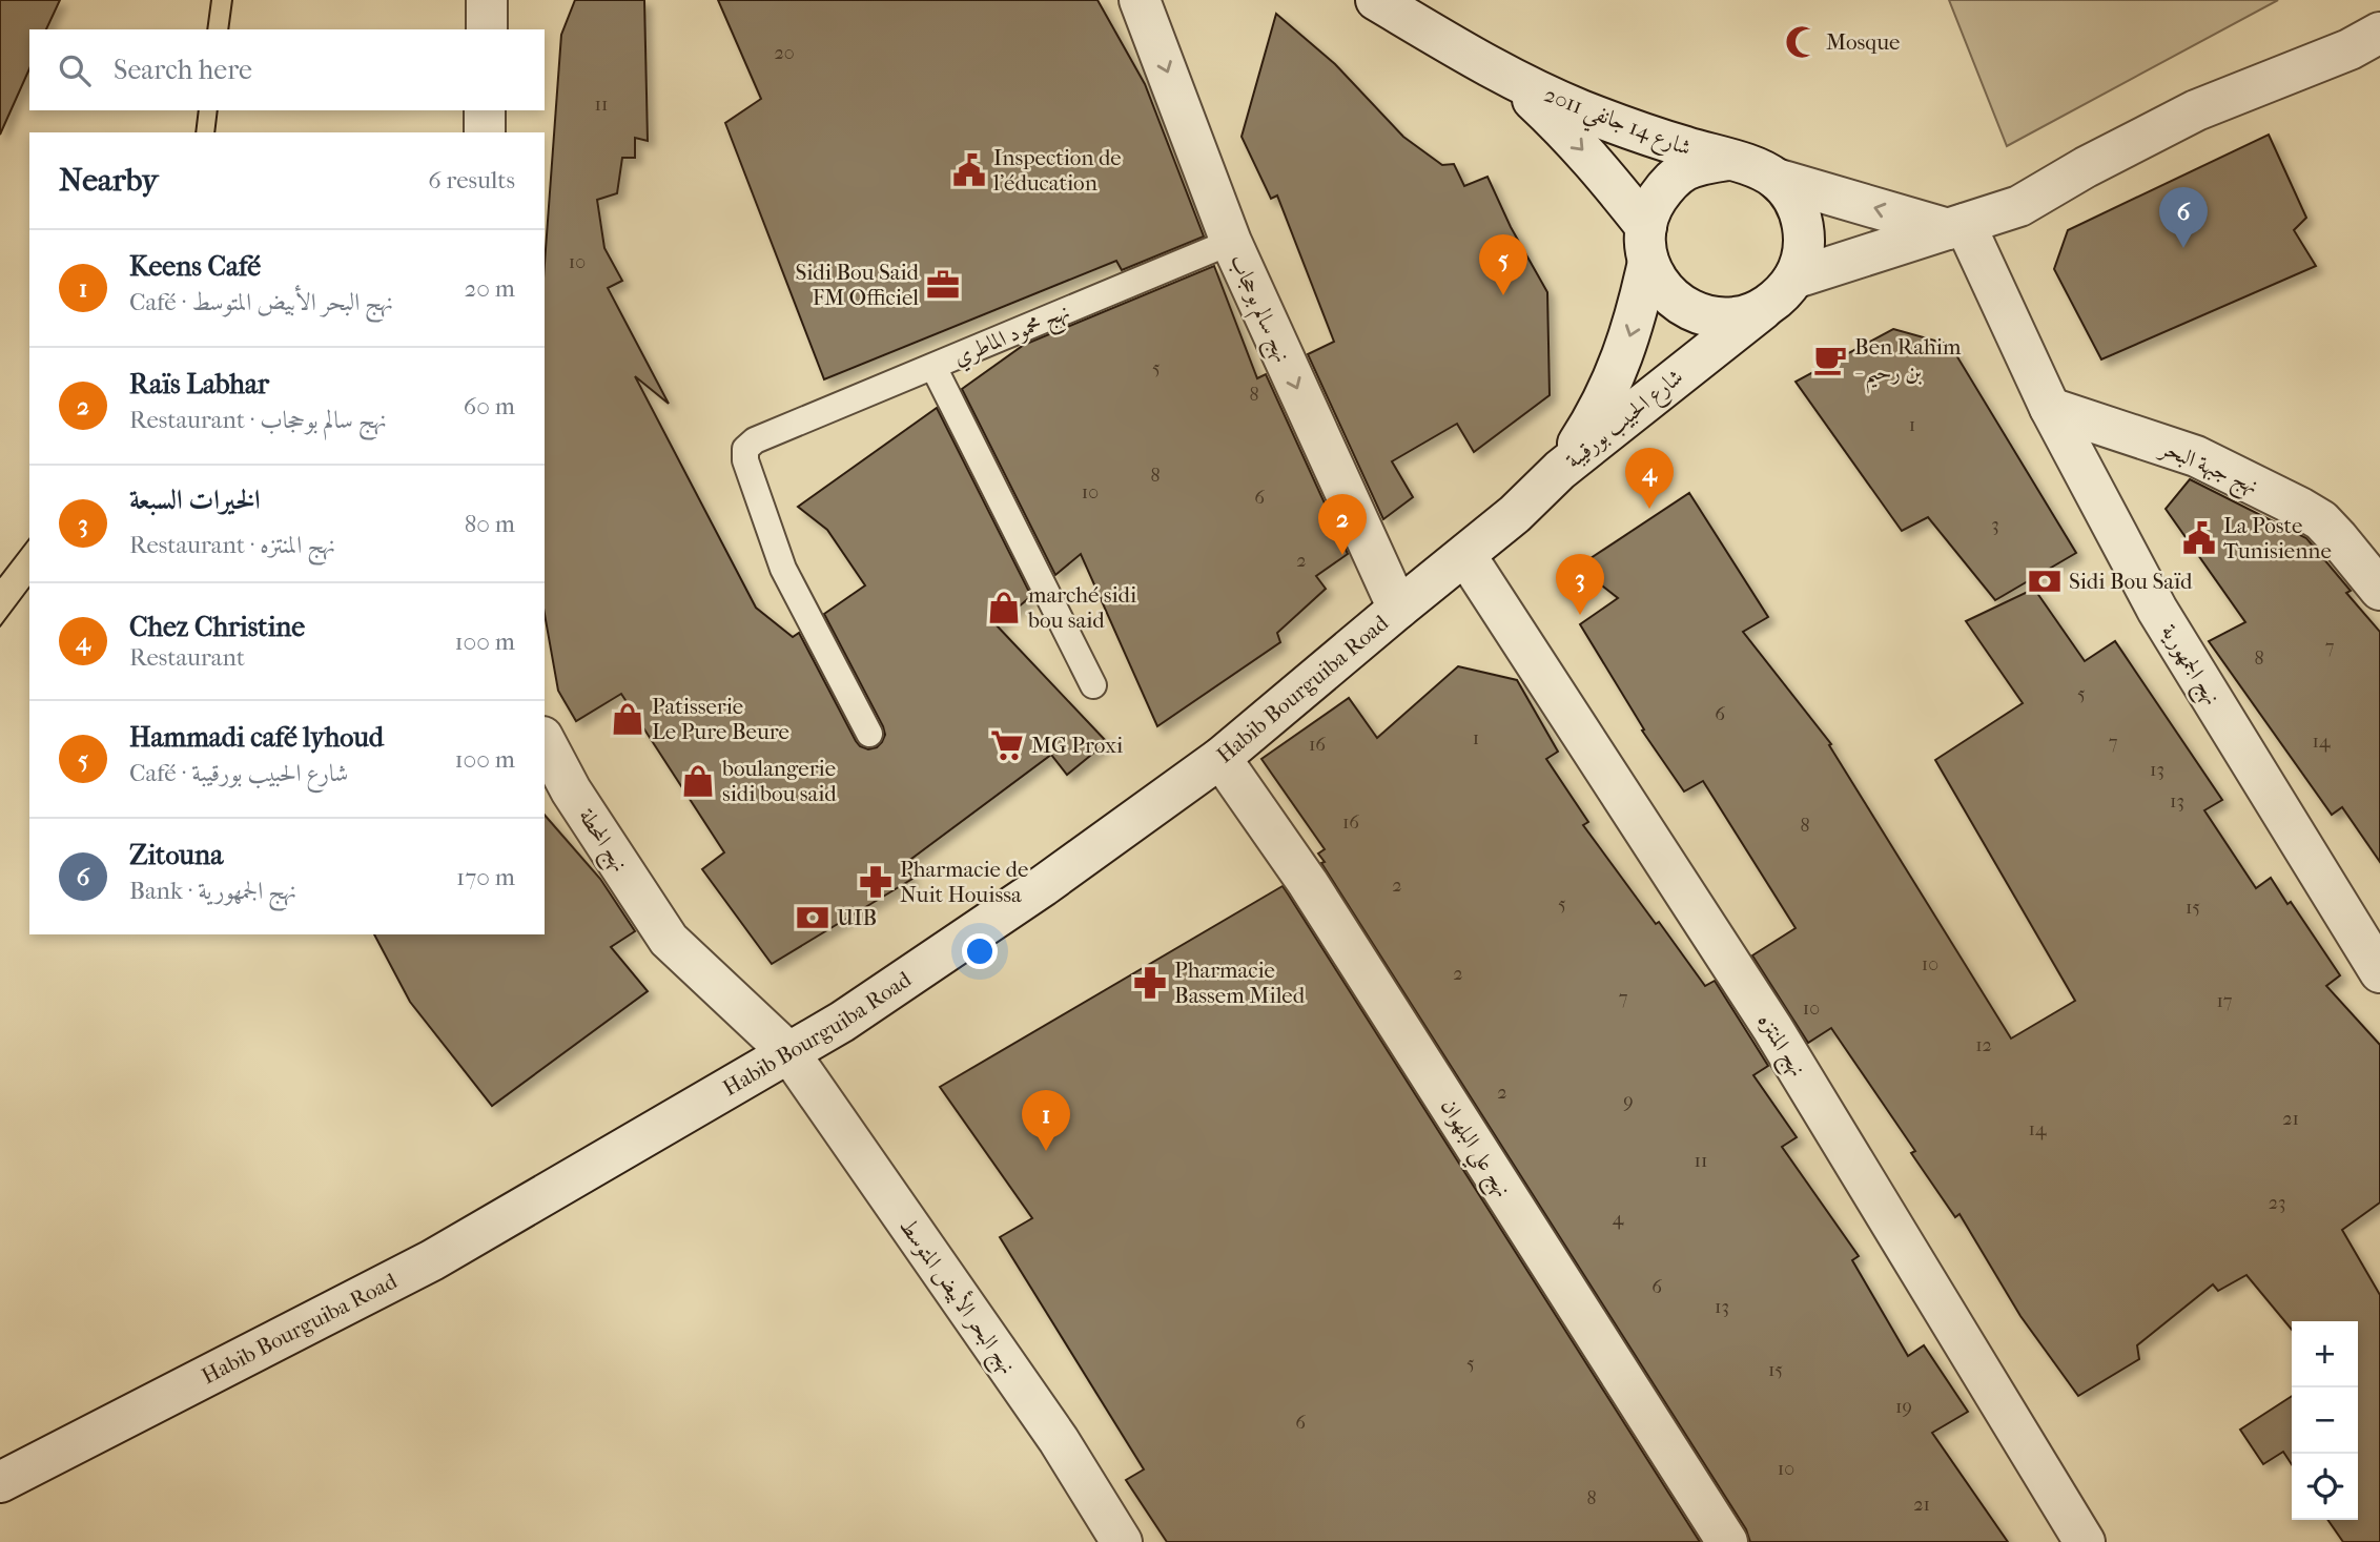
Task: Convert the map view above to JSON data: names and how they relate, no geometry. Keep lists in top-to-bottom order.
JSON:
{
  "streets": {
    "street": [
      "شارع 14 جانفي 2011",
      "نهج سالم بوحجاب",
      "شارع الحبيب بورقيبة",
      "نهج جبهة البحر",
      "نهج الجمهورية",
      "Habib Bourguiba Road",
      "نهج المحطة",
      "نهج المنتزه",
      "نهج علي البلهوان",
      "نهج البحر الأبيض المتوسط"
    ],
    "lane": ["نهج محمود الماطري"]
  },
  "crossings": [
    ["شارع 14 جانفي 2011", "شارع الحبيب بورقيبة"],
    ["نهج سالم بوحجاب", "نهج محمود الماطري"],
    ["نهج سالم بوحجاب", "Habib Bourguiba Road"],
    ["شارع الحبيب بورقيبة", "Habib Bourguiba Road"],
    ["نهج جبهة البحر", "نهج الجمهورية"],
    ["Habib Bourguiba Road", "نهج المحطة"],
    ["Habib Bourguiba Road", "نهج المنتزه"],
    ["Habib Bourguiba Road", "نهج علي البلهوان"],
    ["Habib Bourguiba Road", "نهج البحر الأبيض المتوسط"],
    ["نهج المحطة", "نهج البحر الأبيض المتوسط"]
  ],
  "one_way": ["شارع 14 جانفي 2011", "نهج سالم بوحجاب", "شارع الحبيب بورقيبة"],
  "places": {
    "mosque": ["Mosque"],
    "public building": ["Inspection de l'éducation", "La Poste Tunisienne"],
    "office": ["Sidi Bou Said FM Officiel"],
    "cafe": ["Ben Rahim - بن رحيم"],
    "bank": ["Sidi Bou Saïd", "UIB"],
    "shop": ["marché sidi bou said", "Patisserie Le Pure Beure", "boulangerie sidi bou said"],
    "supermarket": ["MG Proxi"],
    "pharmacy": ["Pharmacie de Nuit Houissa", "Pharmacie Bassem Miled"]
  },
  "house_numbers": [
    "20",
    "11",
    "10",
    "5",
    "8",
    "1",
    "8",
    "10",
    "6",
    "3",
    "2",
    "7",
    "8",
    "5",
    "6",
    "1",
    "14",
    "7",
    "16",
    "13",
    "13",
    "16",
    "8",
    "2",
    "5",
    "15",
    "10",
    "2",
    "7",
    "17",
    "10",
    "12",
    "2",
    "9",
    "21",
    "14",
    "11",
    "23",
    "4",
    "6",
    "13",
    "5",
    "15",
    "19",
    "6",
    "10",
    "8",
    "21"
  ],
  "page": {
    "search": "Search here",
    "heading": ["Nearby", "6 results"],
    "pins": [
      "6",
      "5",
      "4",
      "2",
      "3",
      "1"
    ],
    "list": [
      {
        "mark": "1",
        "name": "Keens Café",
        "note": "Café · نهج البحر الأبيض المتوسط",
        "value": "20 m"
      },
      {
        "mark": "2",
        "name": "Raïs Labhar",
        "note": "Restaurant · نهج سالم بوحجاب",
        "value": "60 m"
      },
      {
        "mark": "3",
        "name": "الخيرات السبعة",
        "note": "Restaurant · نهج المنتزه",
        "value": "80 m"
      },
      {
        "mark": "4",
        "name": "Chez Christine",
        "note": "Restaurant",
        "value": "100 m"
      },
      {
        "mark": "5",
        "name": "Hammadi café lyhoud",
        "note": "Café · شارع الحبيب بورقيبة",
        "value": "100 m"
      },
      {
        "mark": "6",
        "name": "Zitouna",
        "note": "Bank · نهج الجمهورية",
        "value": "170 m"
      }
    ],
    "map_buttons": ["+", "−"]
  }
}
